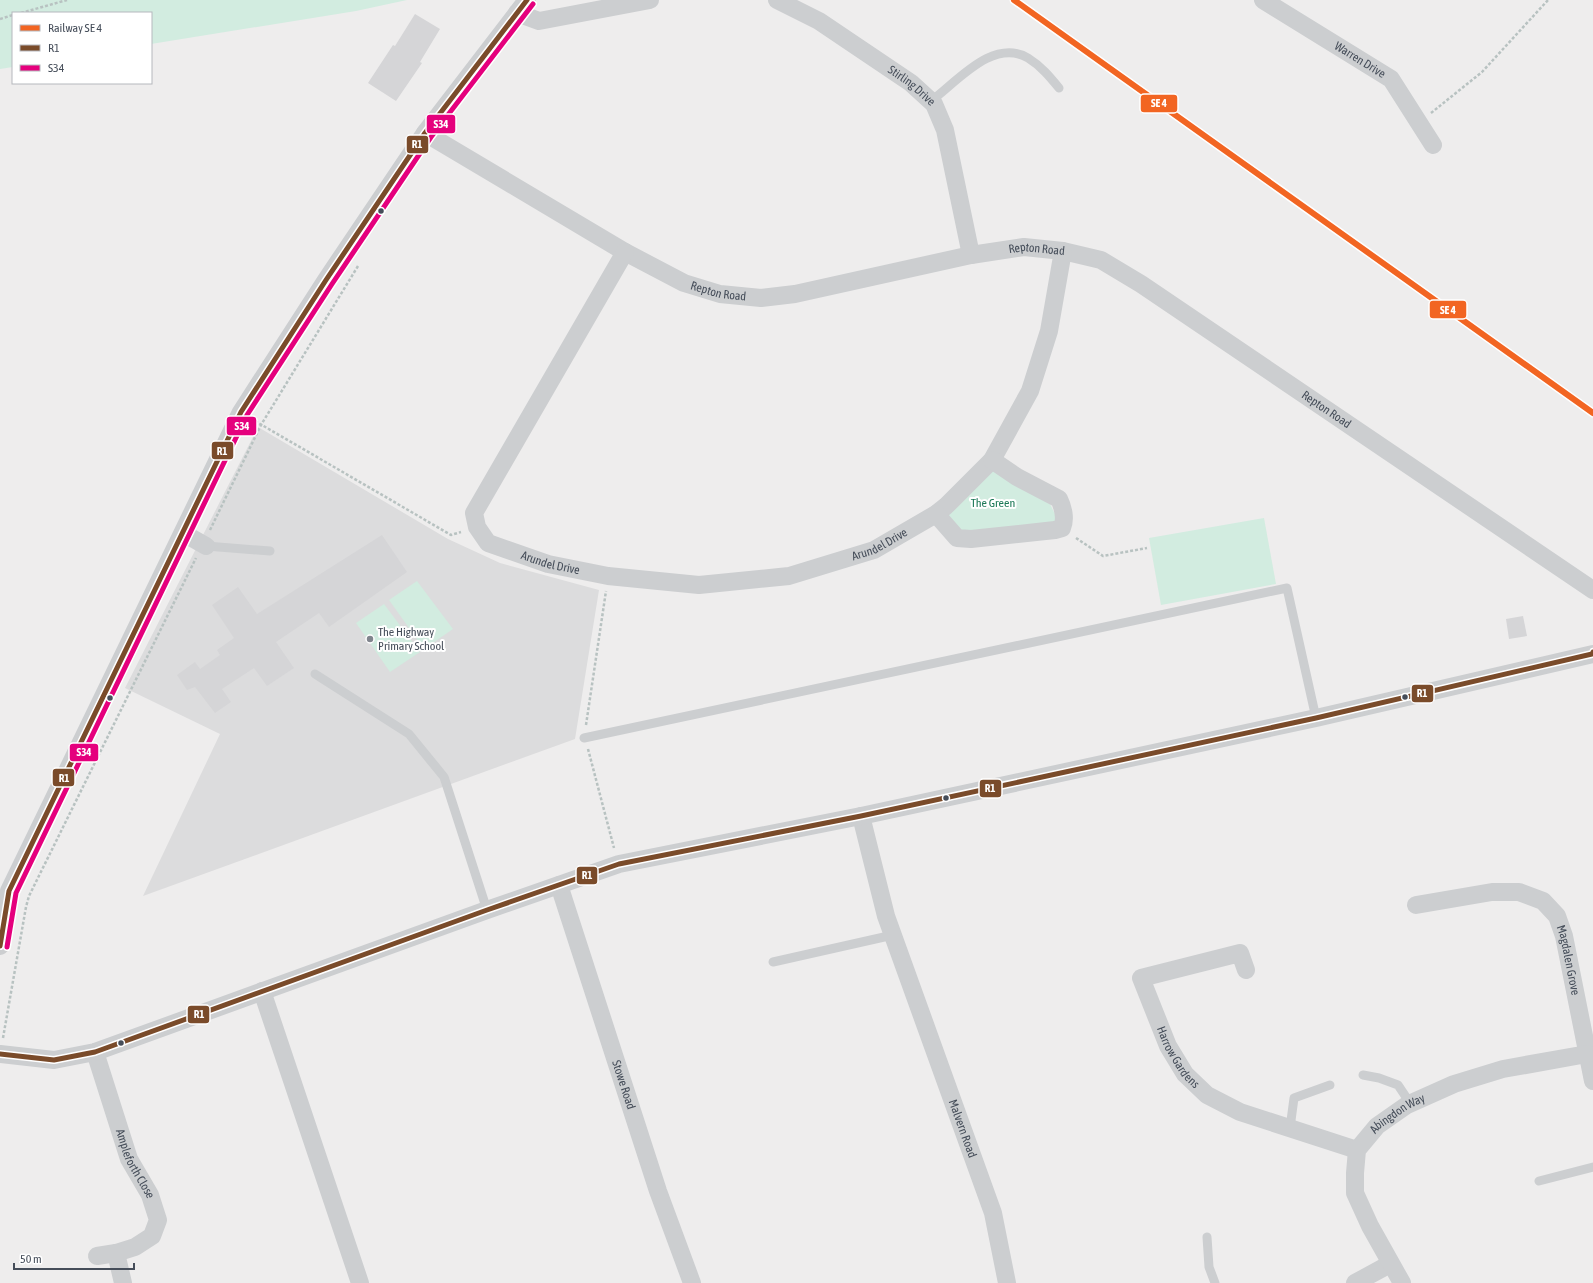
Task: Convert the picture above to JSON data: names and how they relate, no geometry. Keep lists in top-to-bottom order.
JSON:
{
  "streets": {
    "street": [
      "Warren Drive",
      "Stirling Drive",
      "Repton Road",
      "Arundel Drive",
      "Magdalen Grove",
      "Harrow Gardens",
      "Stowe Road",
      "Abingdon Way",
      "Malvern Road",
      "Ampleforth Close"
    ]
  },
  "crossings": [
    ["Stirling Drive", "Repton Road"],
    ["Repton Road", "Arundel Drive"],
    ["Magdalen Grove", "Abingdon Way"],
    ["Harrow Gardens", "Abingdon Way"]
  ],
  "parks": ["The Green"],
  "places": ["The Highway Primary School"],
  "lines": ["transit line R1", "transit line S34"],
  "legend": ["Railway SE 4", "R1", "S34"],
  "scale_bar": "50 m"
}
